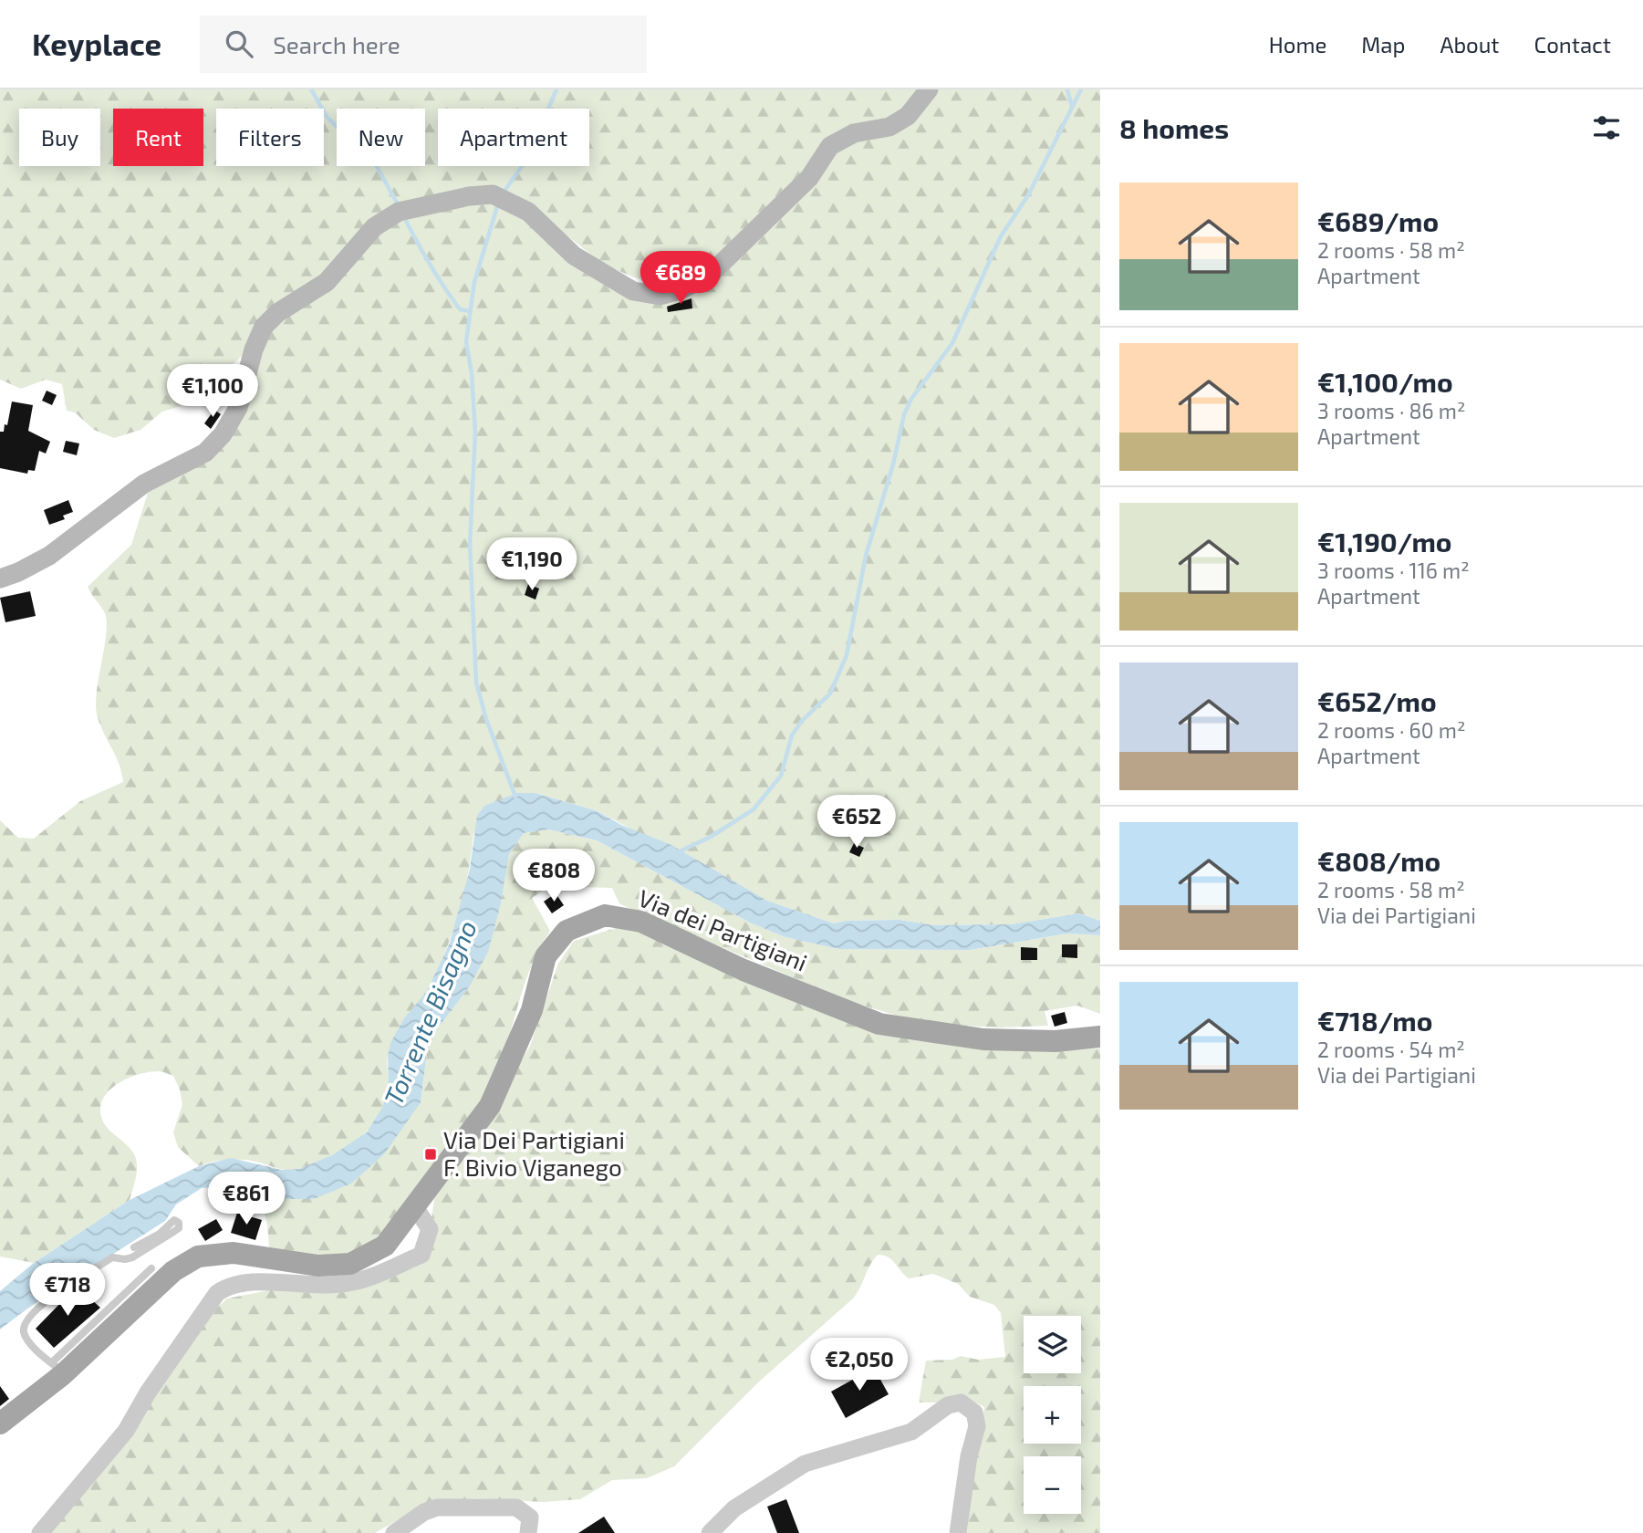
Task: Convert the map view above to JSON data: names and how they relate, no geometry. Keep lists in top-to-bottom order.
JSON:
{
  "streets": {
    "main road": ["Via dei Partigiani"]
  },
  "water": ["Torrente Bisagno"],
  "places": {
    "transit": ["Via Dei Partigiani F. Bivio Viganego"]
  },
  "page": {
    "header": "Keyplace",
    "search": "Search here",
    "nav": [
      "Home",
      "Map",
      "About",
      "Contact"
    ],
    "heading": "8 homes",
    "chip": [
      "Buy",
      "Rent",
      "Filters",
      "New",
      "Apartment"
    ],
    "list": [
      {
        "name": "€689/mo",
        "note": "2 rooms · 58 m² · Apartment"
      },
      {
        "name": "€1,100/mo",
        "note": "3 rooms · 86 m² · Apartment"
      },
      {
        "name": "€1,190/mo",
        "note": "3 rooms · 116 m² · Apartment"
      },
      {
        "name": "€652/mo",
        "note": "2 rooms · 60 m² · Apartment"
      },
      {
        "name": "€808/mo",
        "note": "2 rooms · 58 m² · Via dei Partigiani"
      },
      {
        "name": "€718/mo",
        "note": "2 rooms · 54 m² · Via dei Partigiani"
      }
    ],
    "price": [
      "€689",
      "€1,100",
      "€1,190",
      "€652",
      "€808",
      "€861",
      "€718",
      "€2,050"
    ],
    "map_buttons": ["+", "−"]
  }
}
